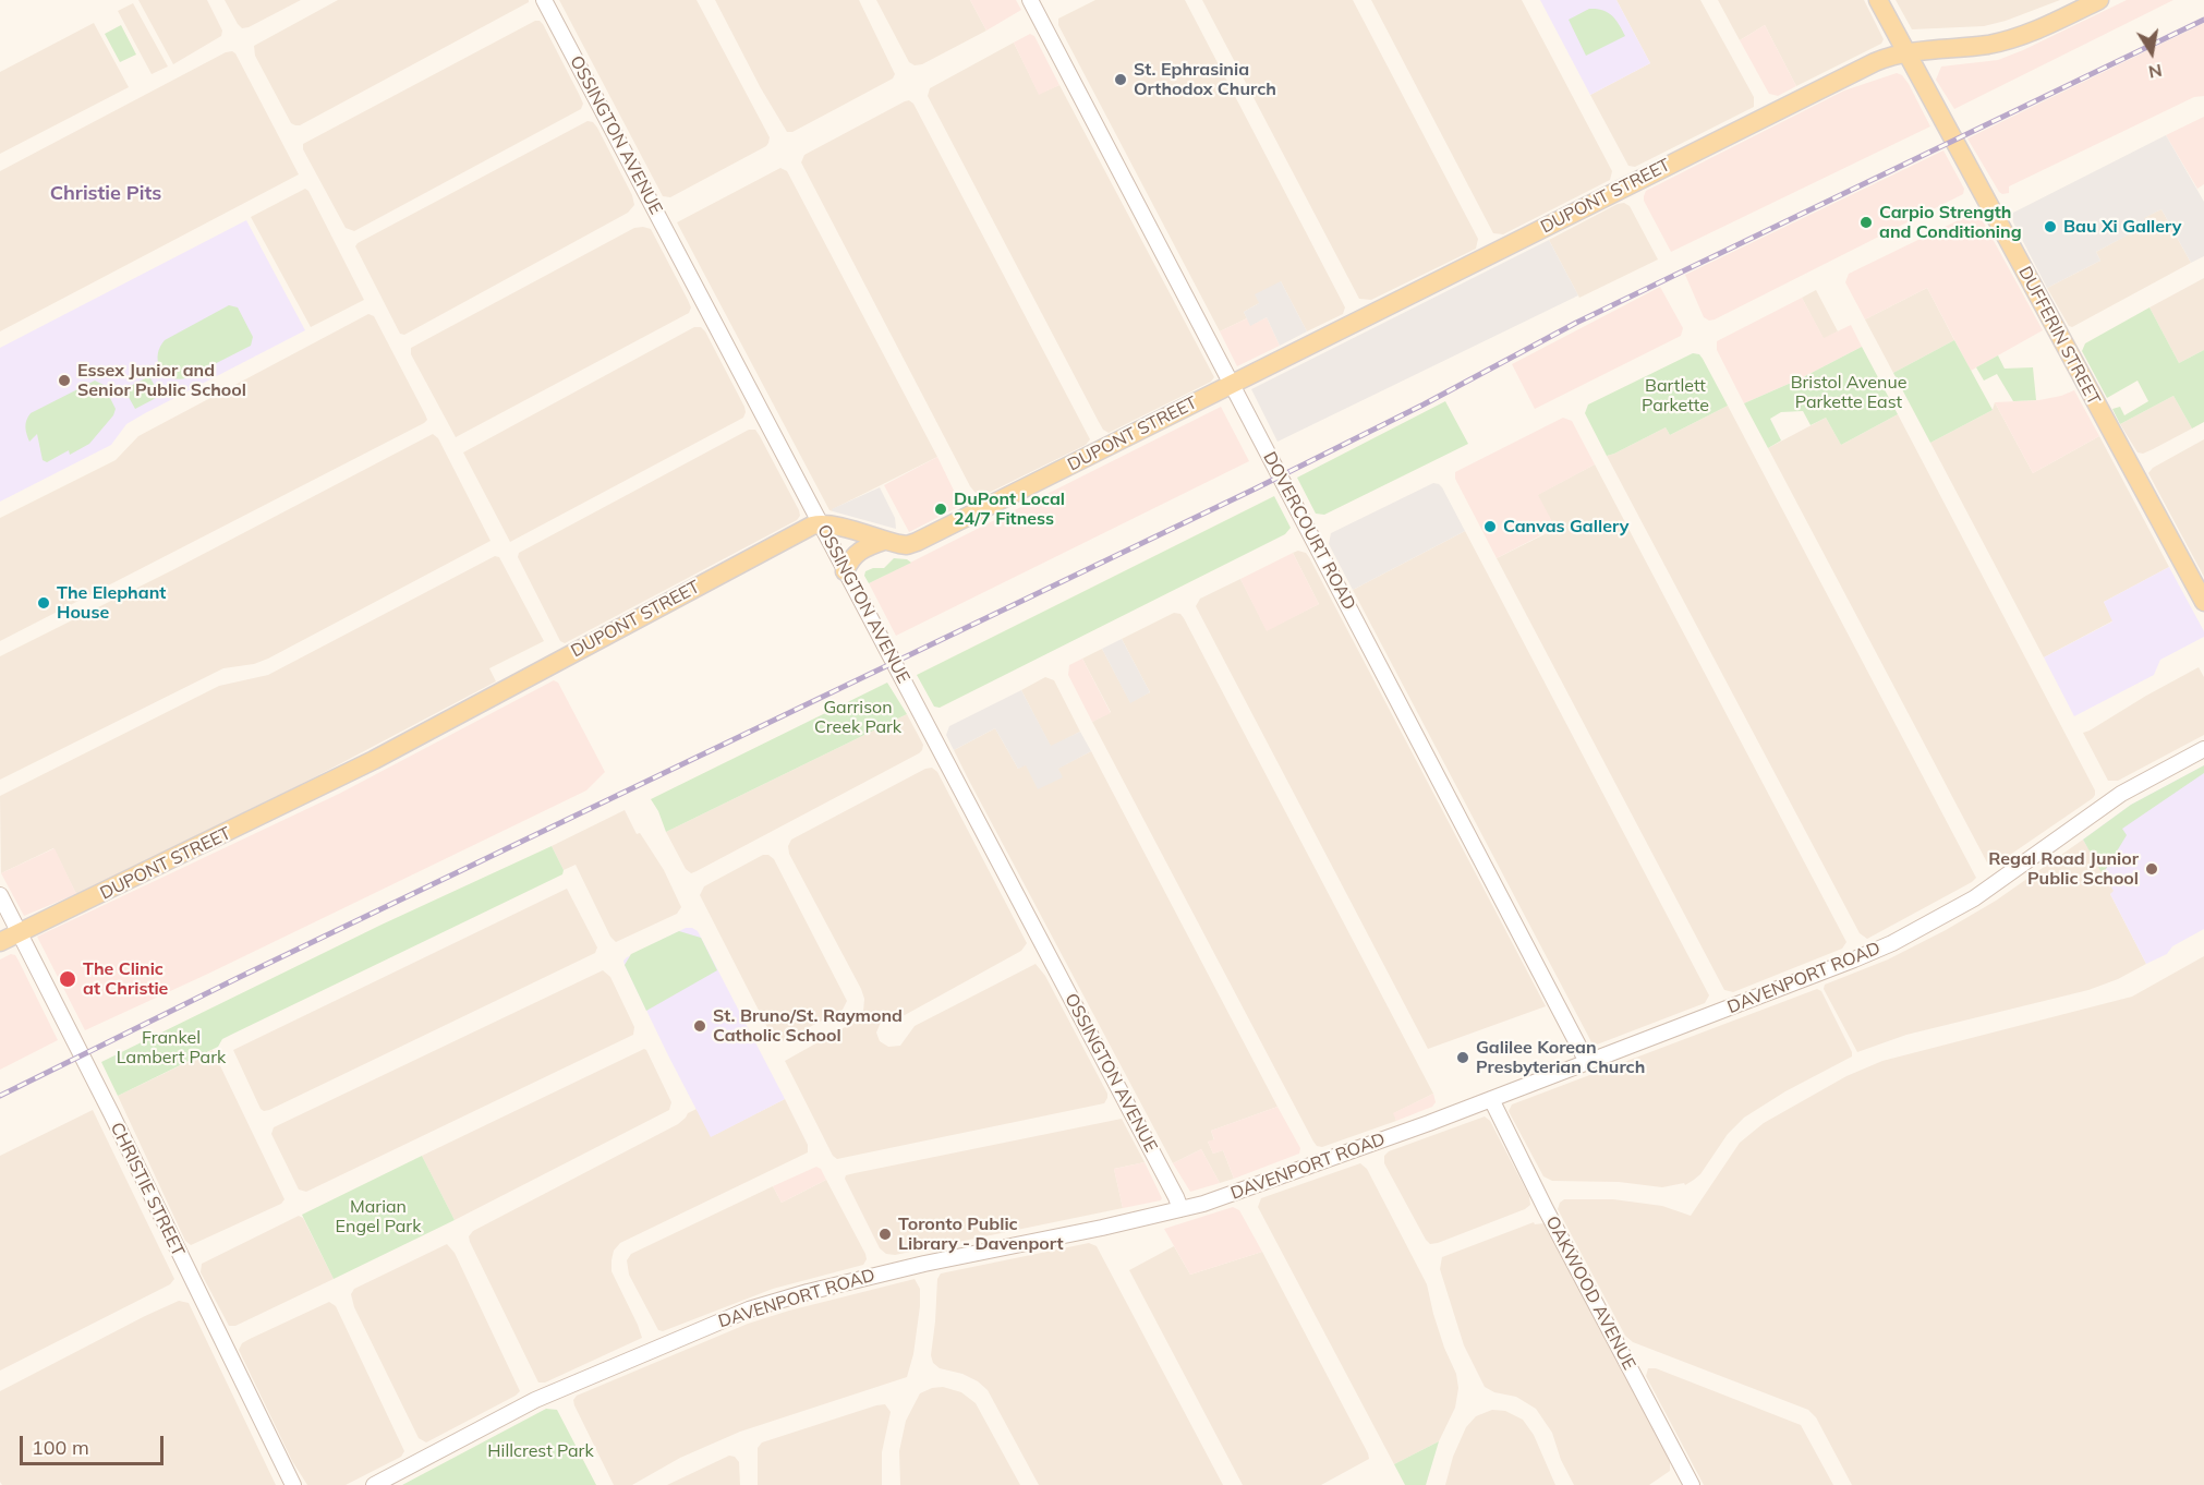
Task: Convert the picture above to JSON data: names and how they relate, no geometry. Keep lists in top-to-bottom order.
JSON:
{
  "streets": {
    "main road": ["DUPONT STREET", "DUFFERIN STREET"],
    "street": [
      "OSSINGTON AVENUE",
      "DOVERCOURT ROAD",
      "DAVENPORT ROAD",
      "CHRISTIE STREET",
      "OAKWOOD AVENUE"
    ]
  },
  "crossings": [
    ["OSSINGTON AVENUE", "DUPONT STREET"],
    ["OSSINGTON AVENUE", "DAVENPORT ROAD"],
    ["DUPONT STREET", "DUFFERIN STREET"],
    ["DUPONT STREET", "DOVERCOURT ROAD"],
    ["DUPONT STREET", "CHRISTIE STREET"],
    ["DOVERCOURT ROAD", "DAVENPORT ROAD"],
    ["DAVENPORT ROAD", "OAKWOOD AVENUE"]
  ],
  "districts": ["Christie Pits"],
  "parks": [
    "Bristol Avenue Parkette East",
    "Bartlett Parkette",
    "Garrison Creek Park",
    "Frankel Lambert Park",
    "Marian Engel Park",
    "Hillcrest Park"
  ],
  "places": [
    "St. Ephrasinia Orthodox Church",
    "Carpio Strength and Conditioning",
    "Bau Xi Gallery",
    "Essex Junior and Senior Public School",
    "DuPont Local 24/7 Fitness",
    "Canvas Gallery",
    "The Elephant House",
    "Regal Road Junior Public School",
    "The Clinic at Christie",
    "St. Bruno/St. Raymond Catholic School",
    "Galilee Korean Presbyterian Church",
    "Toronto Public Library - Davenport"
  ],
  "scale_bar": "100 m",
  "north": "bottom"
}
